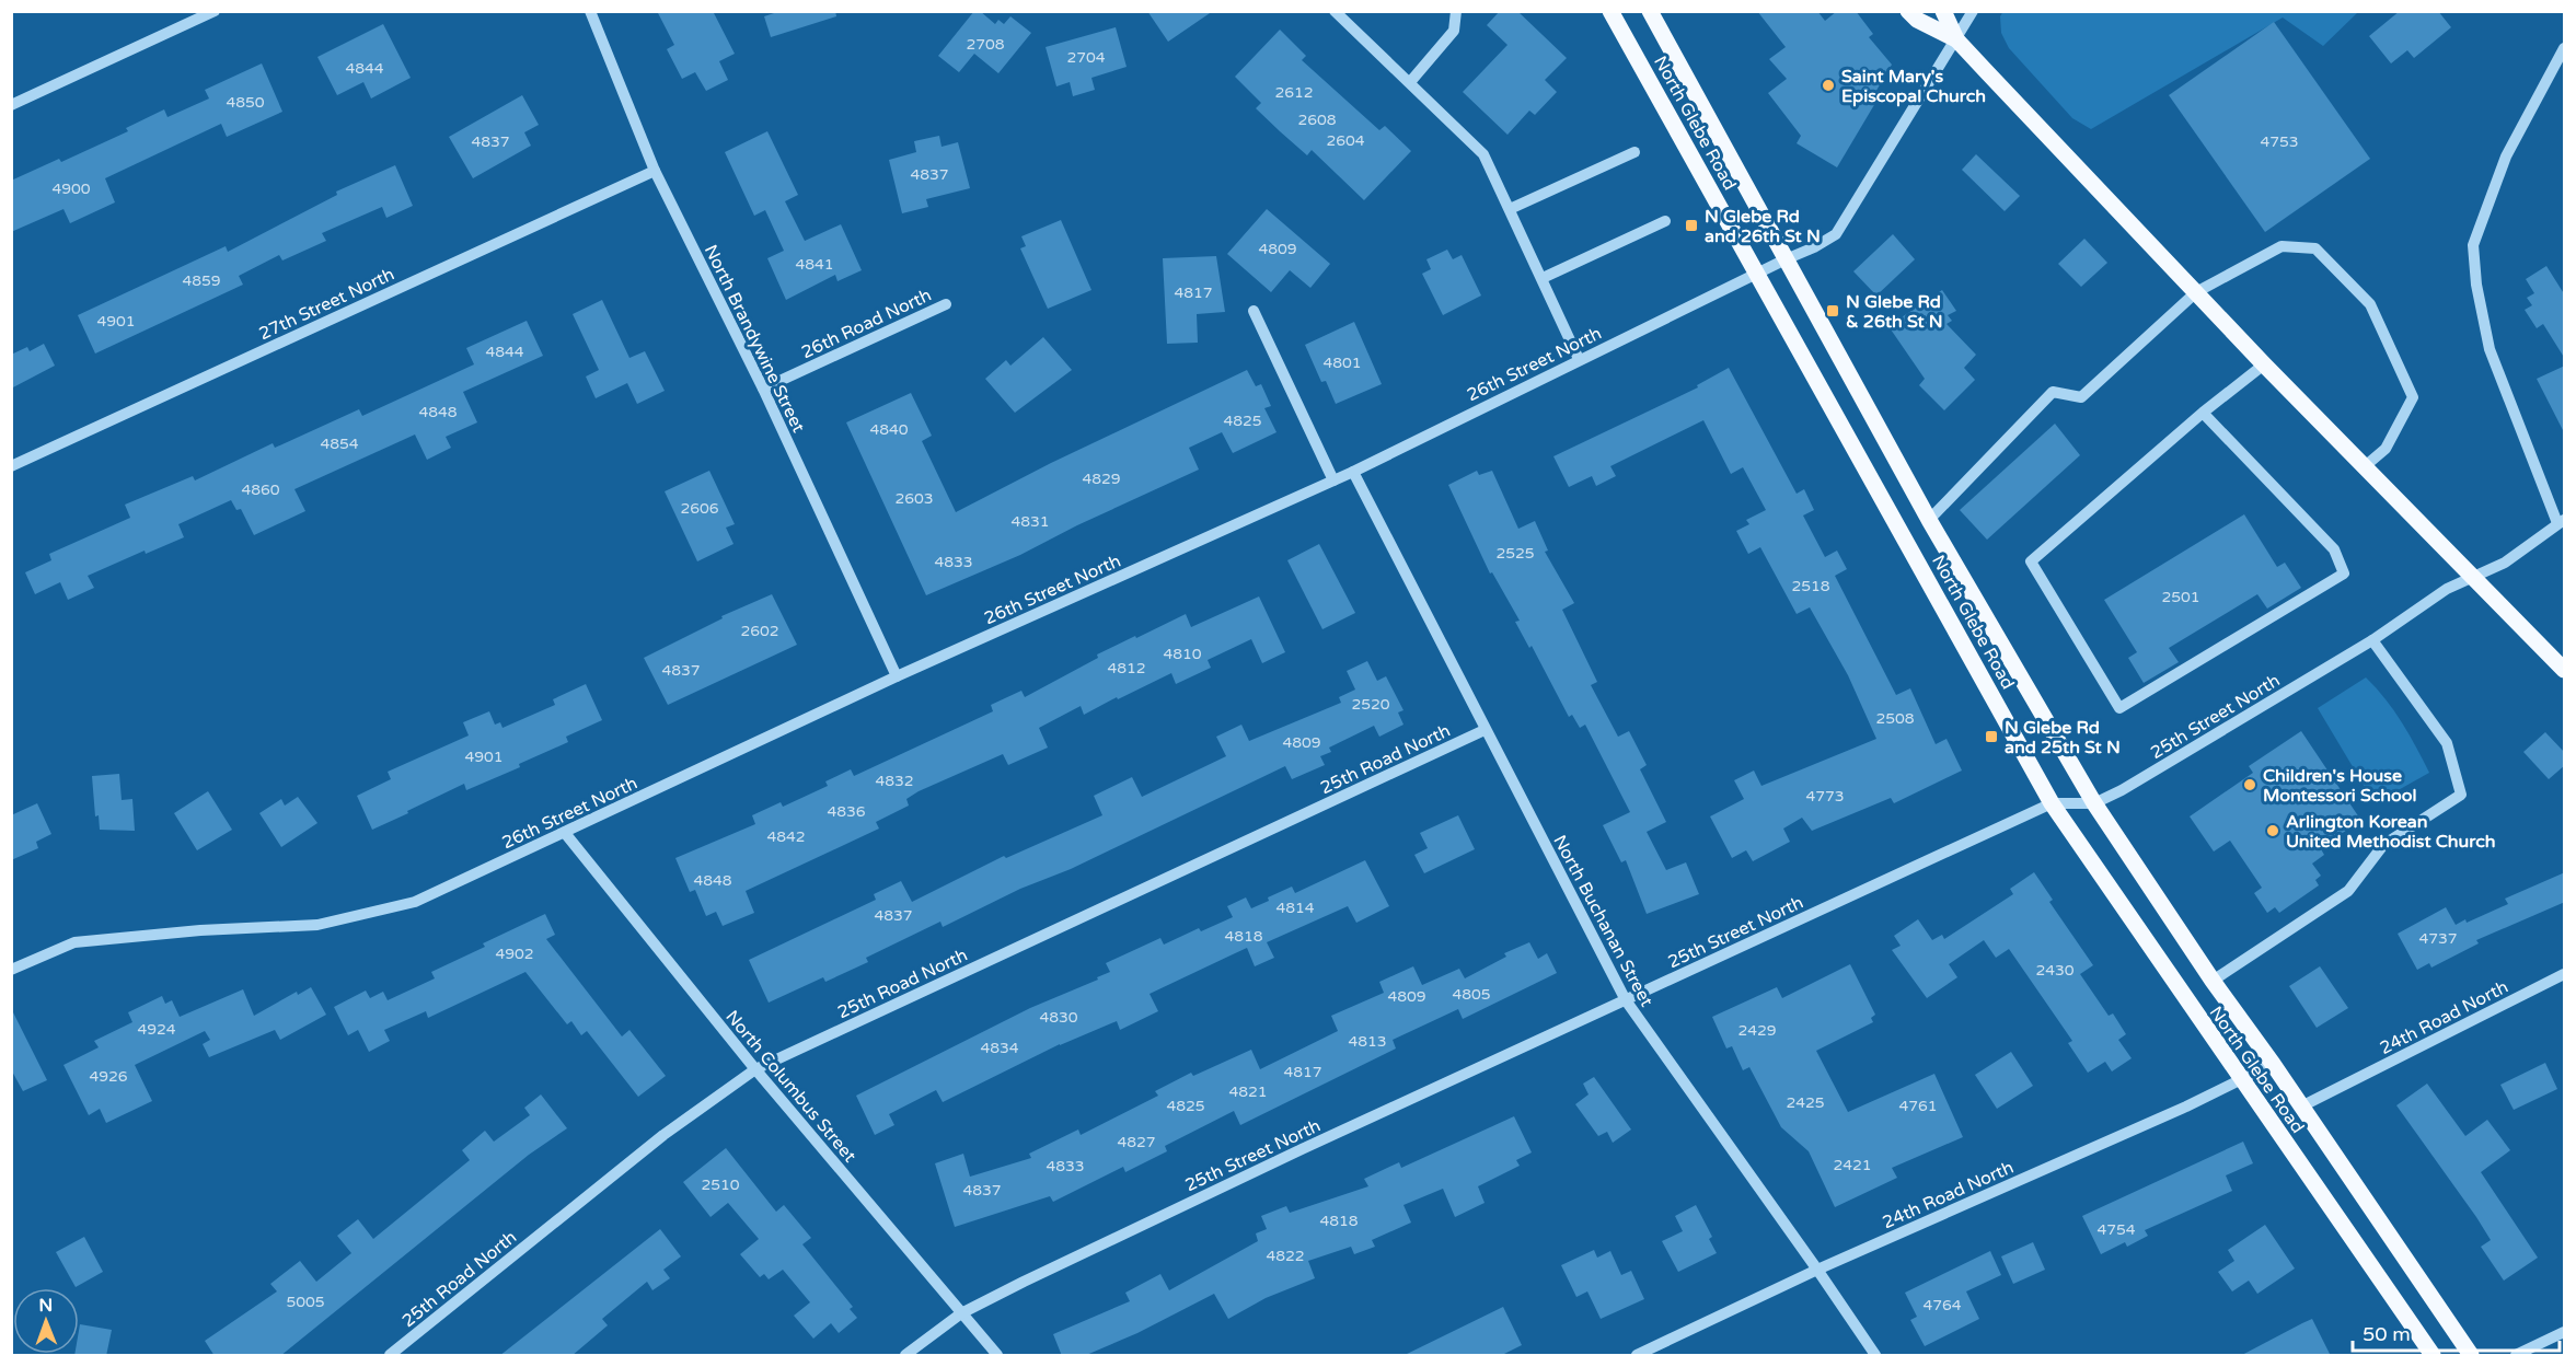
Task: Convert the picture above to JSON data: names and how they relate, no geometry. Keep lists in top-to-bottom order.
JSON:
{
  "streets": {
    "main road": ["North Glebe Road"],
    "street": [
      "27th Street North",
      "26th Road North",
      "North Brandywine Street",
      "26th Street North",
      "25th Street North",
      "25th Road North",
      "North Buchanan Street",
      "24th Road North",
      "North Columbus Street"
    ]
  },
  "crossings": [
    ["North Glebe Road", "26th Street North"],
    ["North Glebe Road", "25th Street North"],
    ["North Glebe Road", "24th Road North"],
    ["27th Street North", "North Brandywine Street"],
    ["26th Road North", "North Brandywine Street"],
    ["North Brandywine Street", "26th Street North"],
    ["26th Street North", "North Buchanan Street"],
    ["26th Street North", "North Columbus Street"],
    ["25th Street North", "North Buchanan Street"],
    ["25th Street North", "North Columbus Street"],
    ["25th Road North", "North Buchanan Street"],
    ["25th Road North", "North Columbus Street"],
    ["North Buchanan Street", "24th Road North"]
  ],
  "places": {
    "other": ["Saint Mary's Episcopal Church", "Children's House Montessori School", "Arlington Korean United Methodist Church"],
    "transit": ["N Glebe Rd and 26th St N", "N Glebe Rd & 26th St N", "N Glebe Rd and 25th St N"]
  },
  "house_numbers": [
    "2708",
    "2704",
    "4844",
    "2612",
    "4850",
    "2608",
    "2604",
    "4837",
    "4753",
    "4837",
    "4900",
    "4809",
    "4841",
    "4859",
    "4817",
    "4901",
    "4844",
    "4801",
    "4848",
    "4825",
    "4840",
    "4854",
    "4829",
    "4860",
    "2603",
    "2606",
    "4831",
    "2525",
    "4833",
    "2518",
    "2501",
    "2602",
    "4810",
    "4812",
    "4837",
    "2520",
    "2508",
    "4809",
    "4901",
    "4832",
    "4773",
    "4836",
    "4842",
    "4848",
    "4814",
    "4837",
    "4818",
    "4737",
    "4902",
    "2430",
    "4805",
    "4809",
    "4830",
    "4924",
    "2429",
    "4813",
    "4834",
    "4817",
    "4926",
    "4821",
    "2425",
    "4825",
    "4761",
    "4827",
    "2421",
    "4833",
    "2510",
    "4837",
    "4818",
    "4754",
    "4822",
    "5005",
    "4764"
  ],
  "scale_bar": "50 m",
  "north": "top"
}
